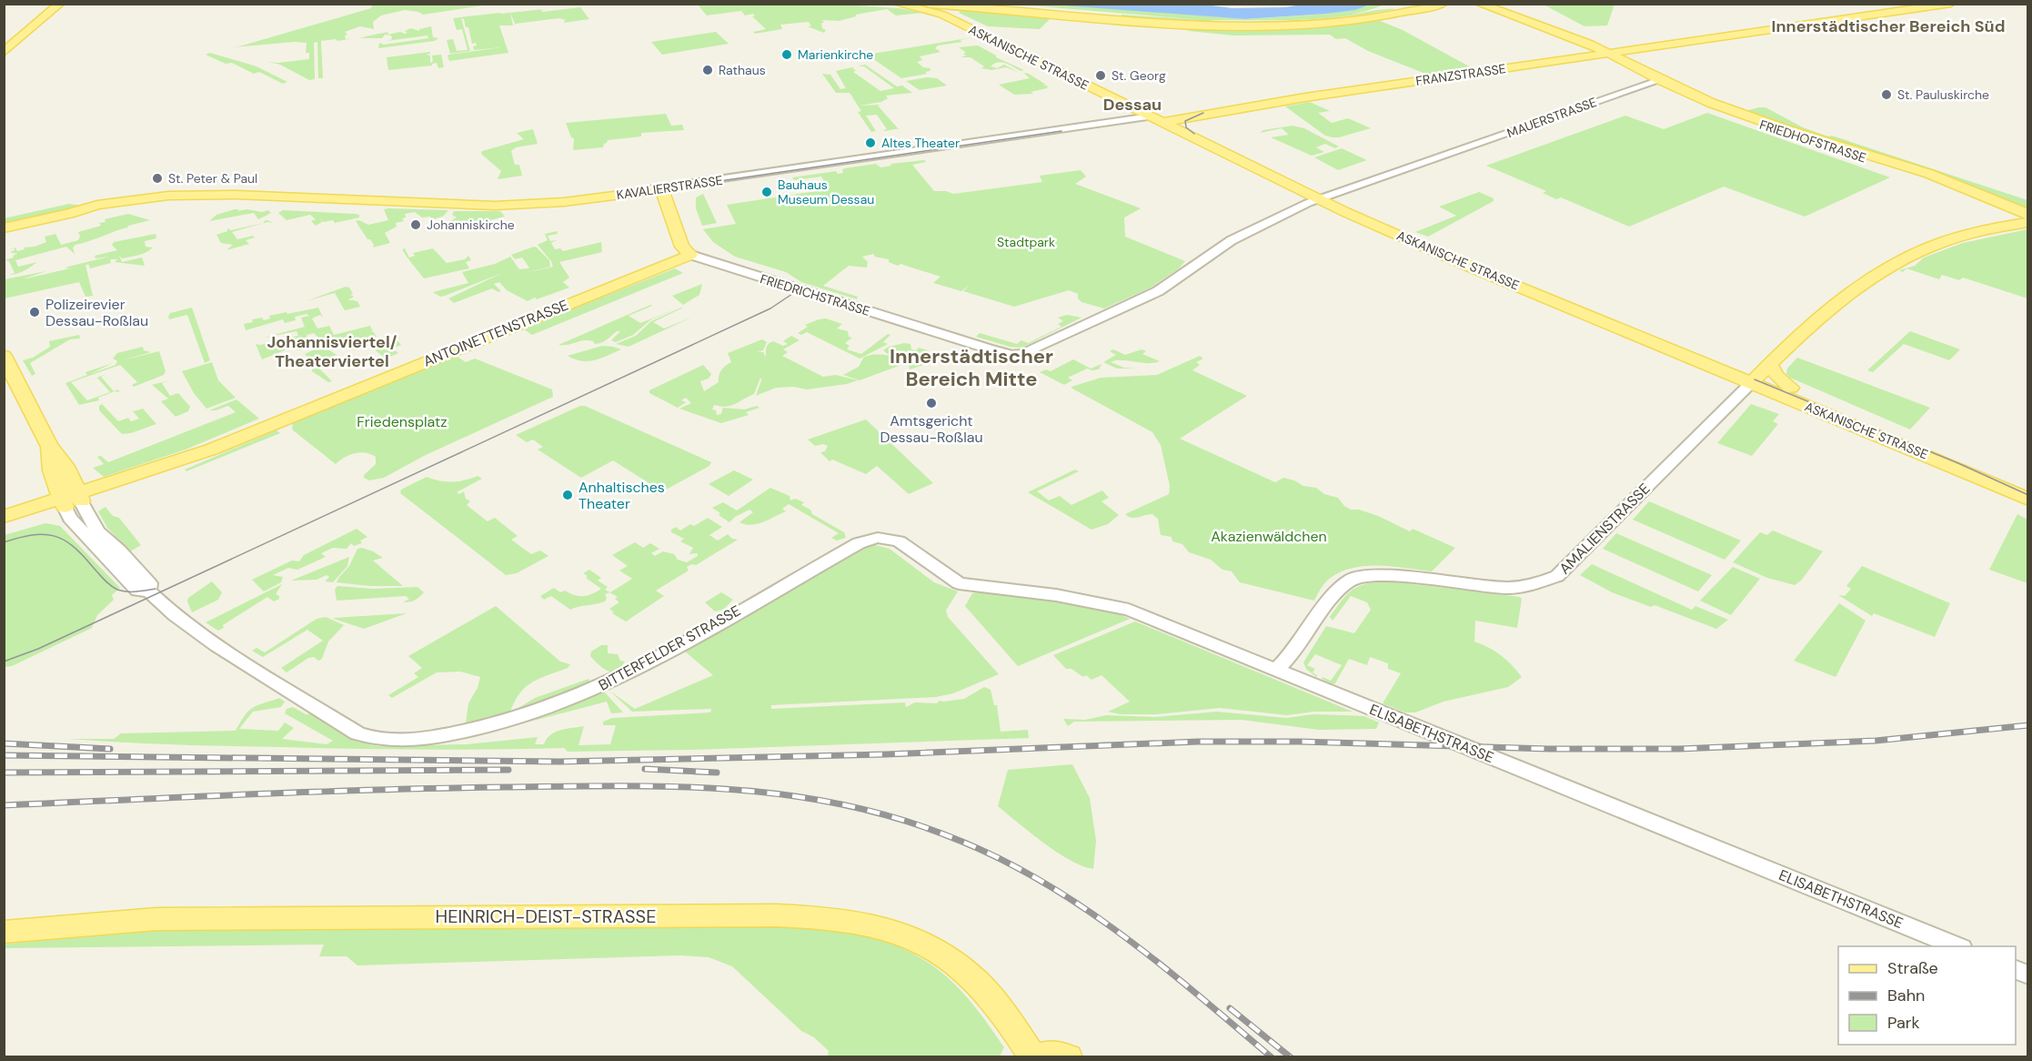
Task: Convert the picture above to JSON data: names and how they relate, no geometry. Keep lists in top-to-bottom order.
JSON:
{
  "streets": {
    "main road": [
      "ASKANISCHE STRASSE",
      "FRANZSTRASSE",
      "FRIEDHOFSTRASSE",
      "KAVALIERSTRASSE",
      "ANTOINETTENSTRASSE",
      "AMALIENSTRASSE",
      "HEINRICH-DEIST-STRASSE"
    ],
    "street": [
      "MAUERSTRASSE",
      "FRIEDRICHSTRASSE",
      "BITTERFELDER STRASSE",
      "ELISABETHSTRASSE"
    ]
  },
  "crossings": [
    ["ASKANISCHE STRASSE", "FRANZSTRASSE"],
    ["ASKANISCHE STRASSE", "MAUERSTRASSE"],
    ["ASKANISCHE STRASSE", "KAVALIERSTRASSE"],
    ["ASKANISCHE STRASSE", "AMALIENSTRASSE"],
    ["FRANZSTRASSE", "FRIEDHOFSTRASSE"],
    ["FRANZSTRASSE", "KAVALIERSTRASSE"],
    ["MAUERSTRASSE", "FRIEDHOFSTRASSE"],
    ["MAUERSTRASSE", "FRIEDRICHSTRASSE"],
    ["FRIEDHOFSTRASSE", "AMALIENSTRASSE"],
    ["FRIEDRICHSTRASSE", "ANTOINETTENSTRASSE"],
    ["ANTOINETTENSTRASSE", "BITTERFELDER STRASSE"],
    ["AMALIENSTRASSE", "ELISABETHSTRASSE"],
    ["BITTERFELDER STRASSE", "ELISABETHSTRASSE"]
  ],
  "districts": [
    "Innerstädtischer Bereich Süd",
    "Dessau",
    "Johannisviertel/ Theaterviertel",
    "Innerstädtischer Bereich Mitte"
  ],
  "parks": ["Stadtpark", "Friedensplatz", "Akazienwäldchen"],
  "places": [
    "Marienkirche",
    "Rathaus",
    "St. Georg",
    "St. Pauluskirche",
    "Altes Theater",
    "St. Peter & Paul",
    "Bauhaus Museum Dessau",
    "Johanniskirche",
    "Polizeirevier Dessau-Roßlau",
    "Amtsgericht Dessau-Roßlau",
    "Anhaltisches Theater"
  ],
  "legend": ["Straße", "Bahn", "Park"]
}
